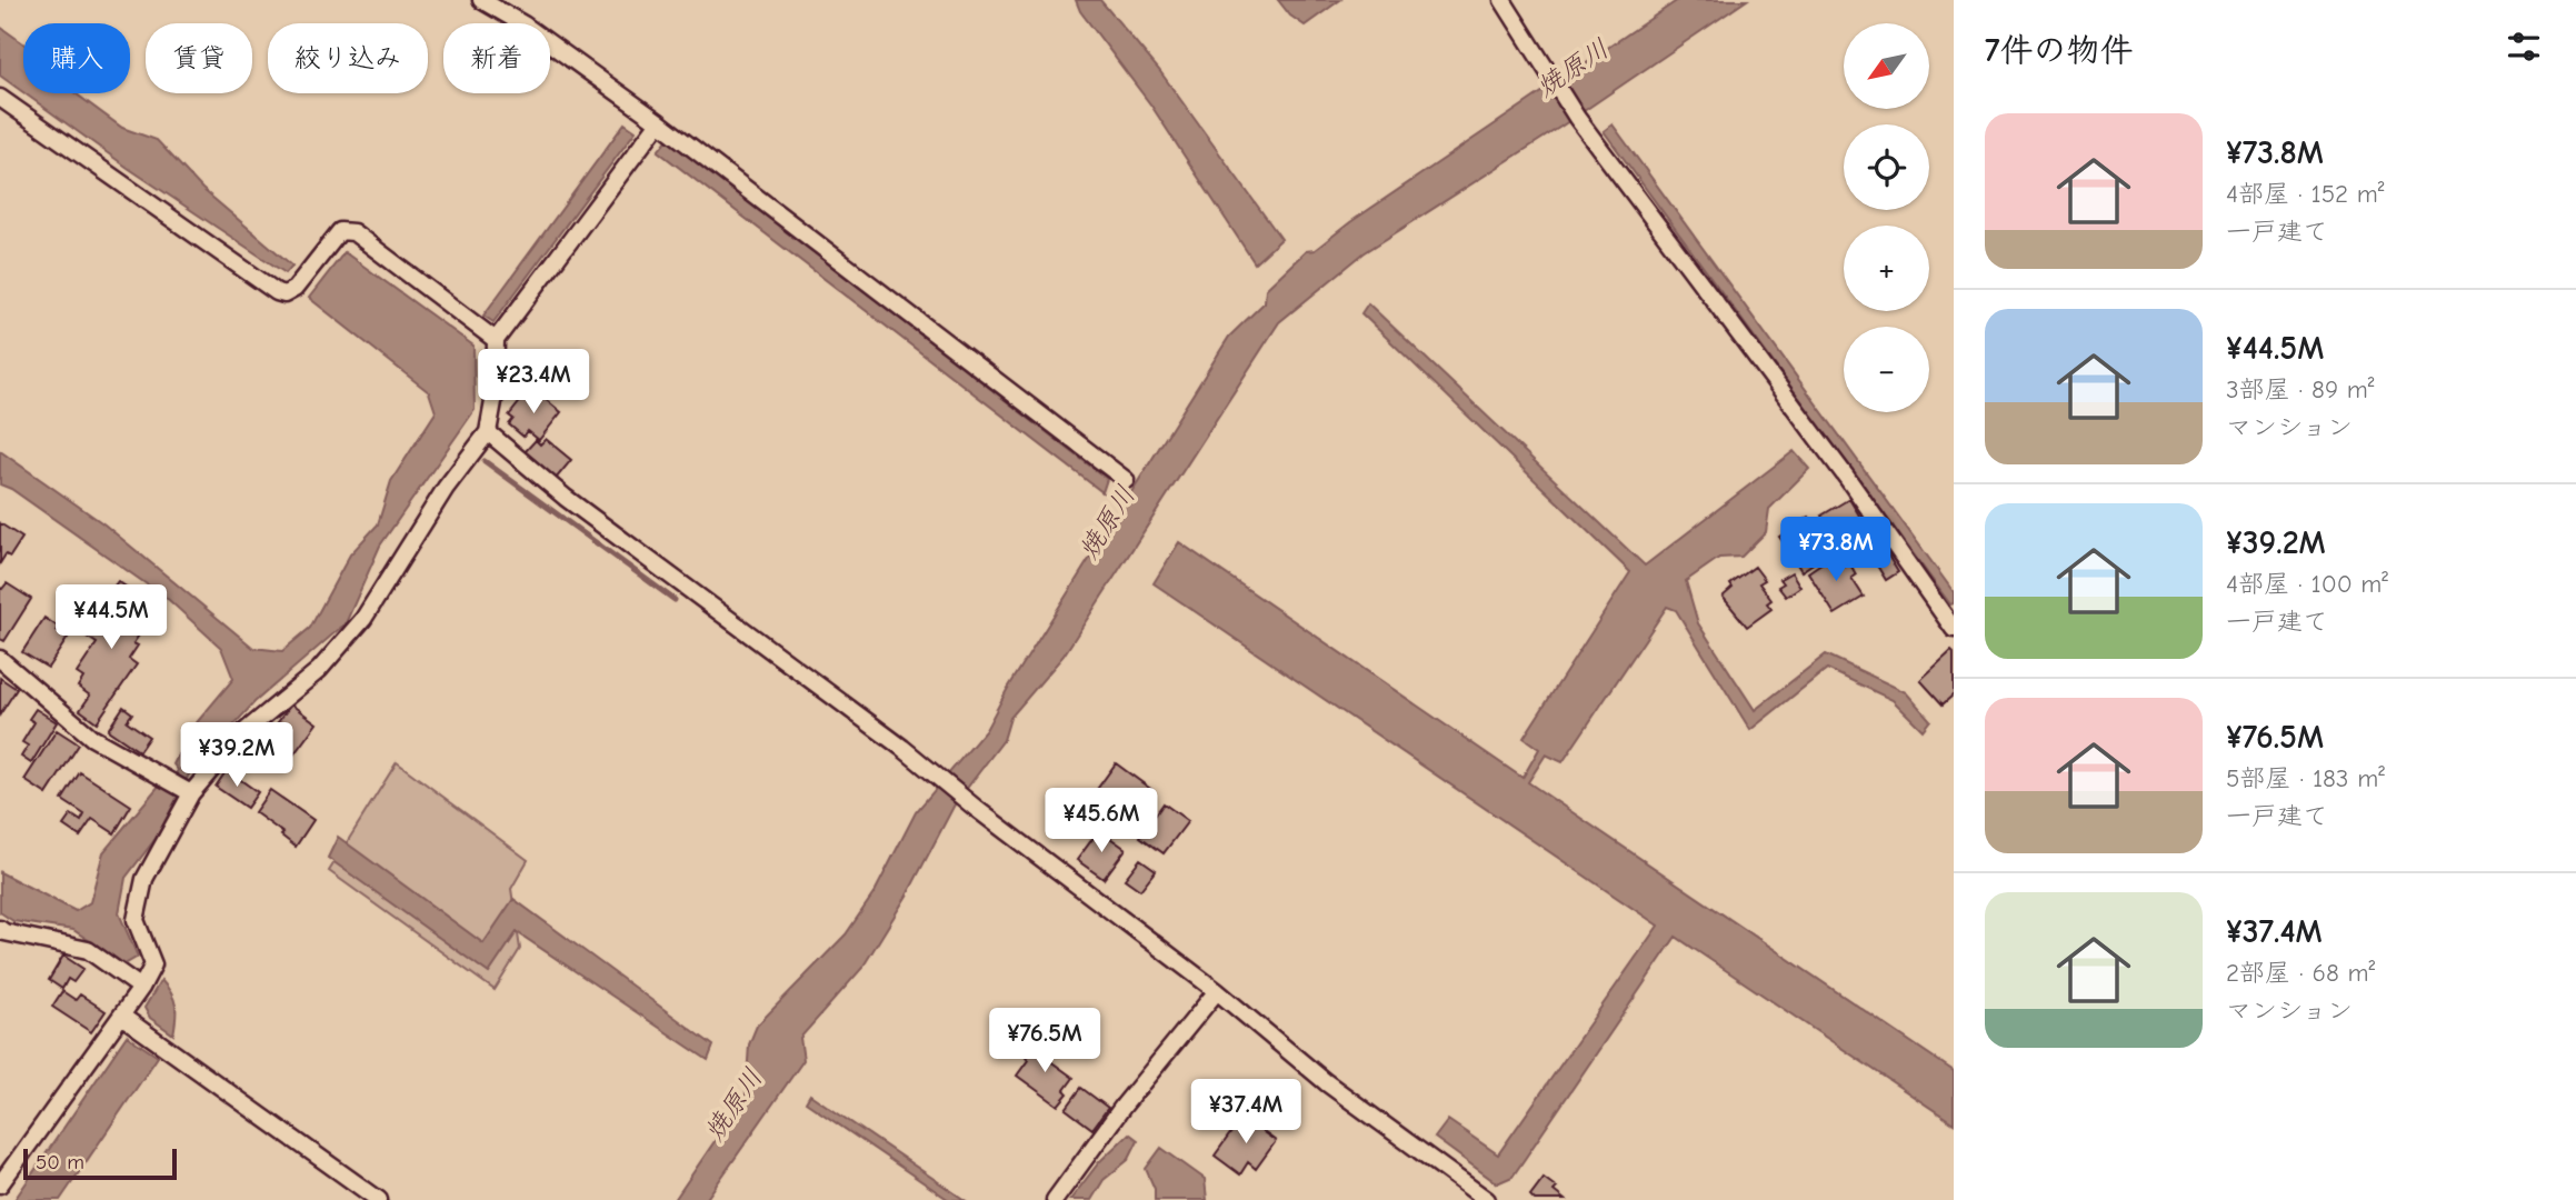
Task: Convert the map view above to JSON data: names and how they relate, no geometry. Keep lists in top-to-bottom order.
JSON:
{
  "water": ["焼原川"],
  "scale_bar": "50 m",
  "north": "bottom left",
  "page": {
    "heading": "7件の物件",
    "map_buttons": ["+", "−"],
    "chip": [
      "購入",
      "賃貸",
      "絞り込み",
      "新着"
    ],
    "list": [
      {
        "name": "¥73.8M",
        "note": "4部屋 · 152 m² · 一戸建て"
      },
      {
        "name": "¥44.5M",
        "note": "3部屋 · 89 m² · マンション"
      },
      {
        "name": "¥39.2M",
        "note": "4部屋 · 100 m² · 一戸建て"
      },
      {
        "name": "¥76.5M",
        "note": "5部屋 · 183 m² · 一戸建て"
      },
      {
        "name": "¥37.4M",
        "note": "2部屋 · 68 m² · マンション"
      }
    ],
    "price": [
      "¥23.4M",
      "¥73.8M",
      "¥44.5M",
      "¥39.2M",
      "¥45.6M",
      "¥76.5M",
      "¥37.4M"
    ],
    "scale": "50 m"
  }
}
